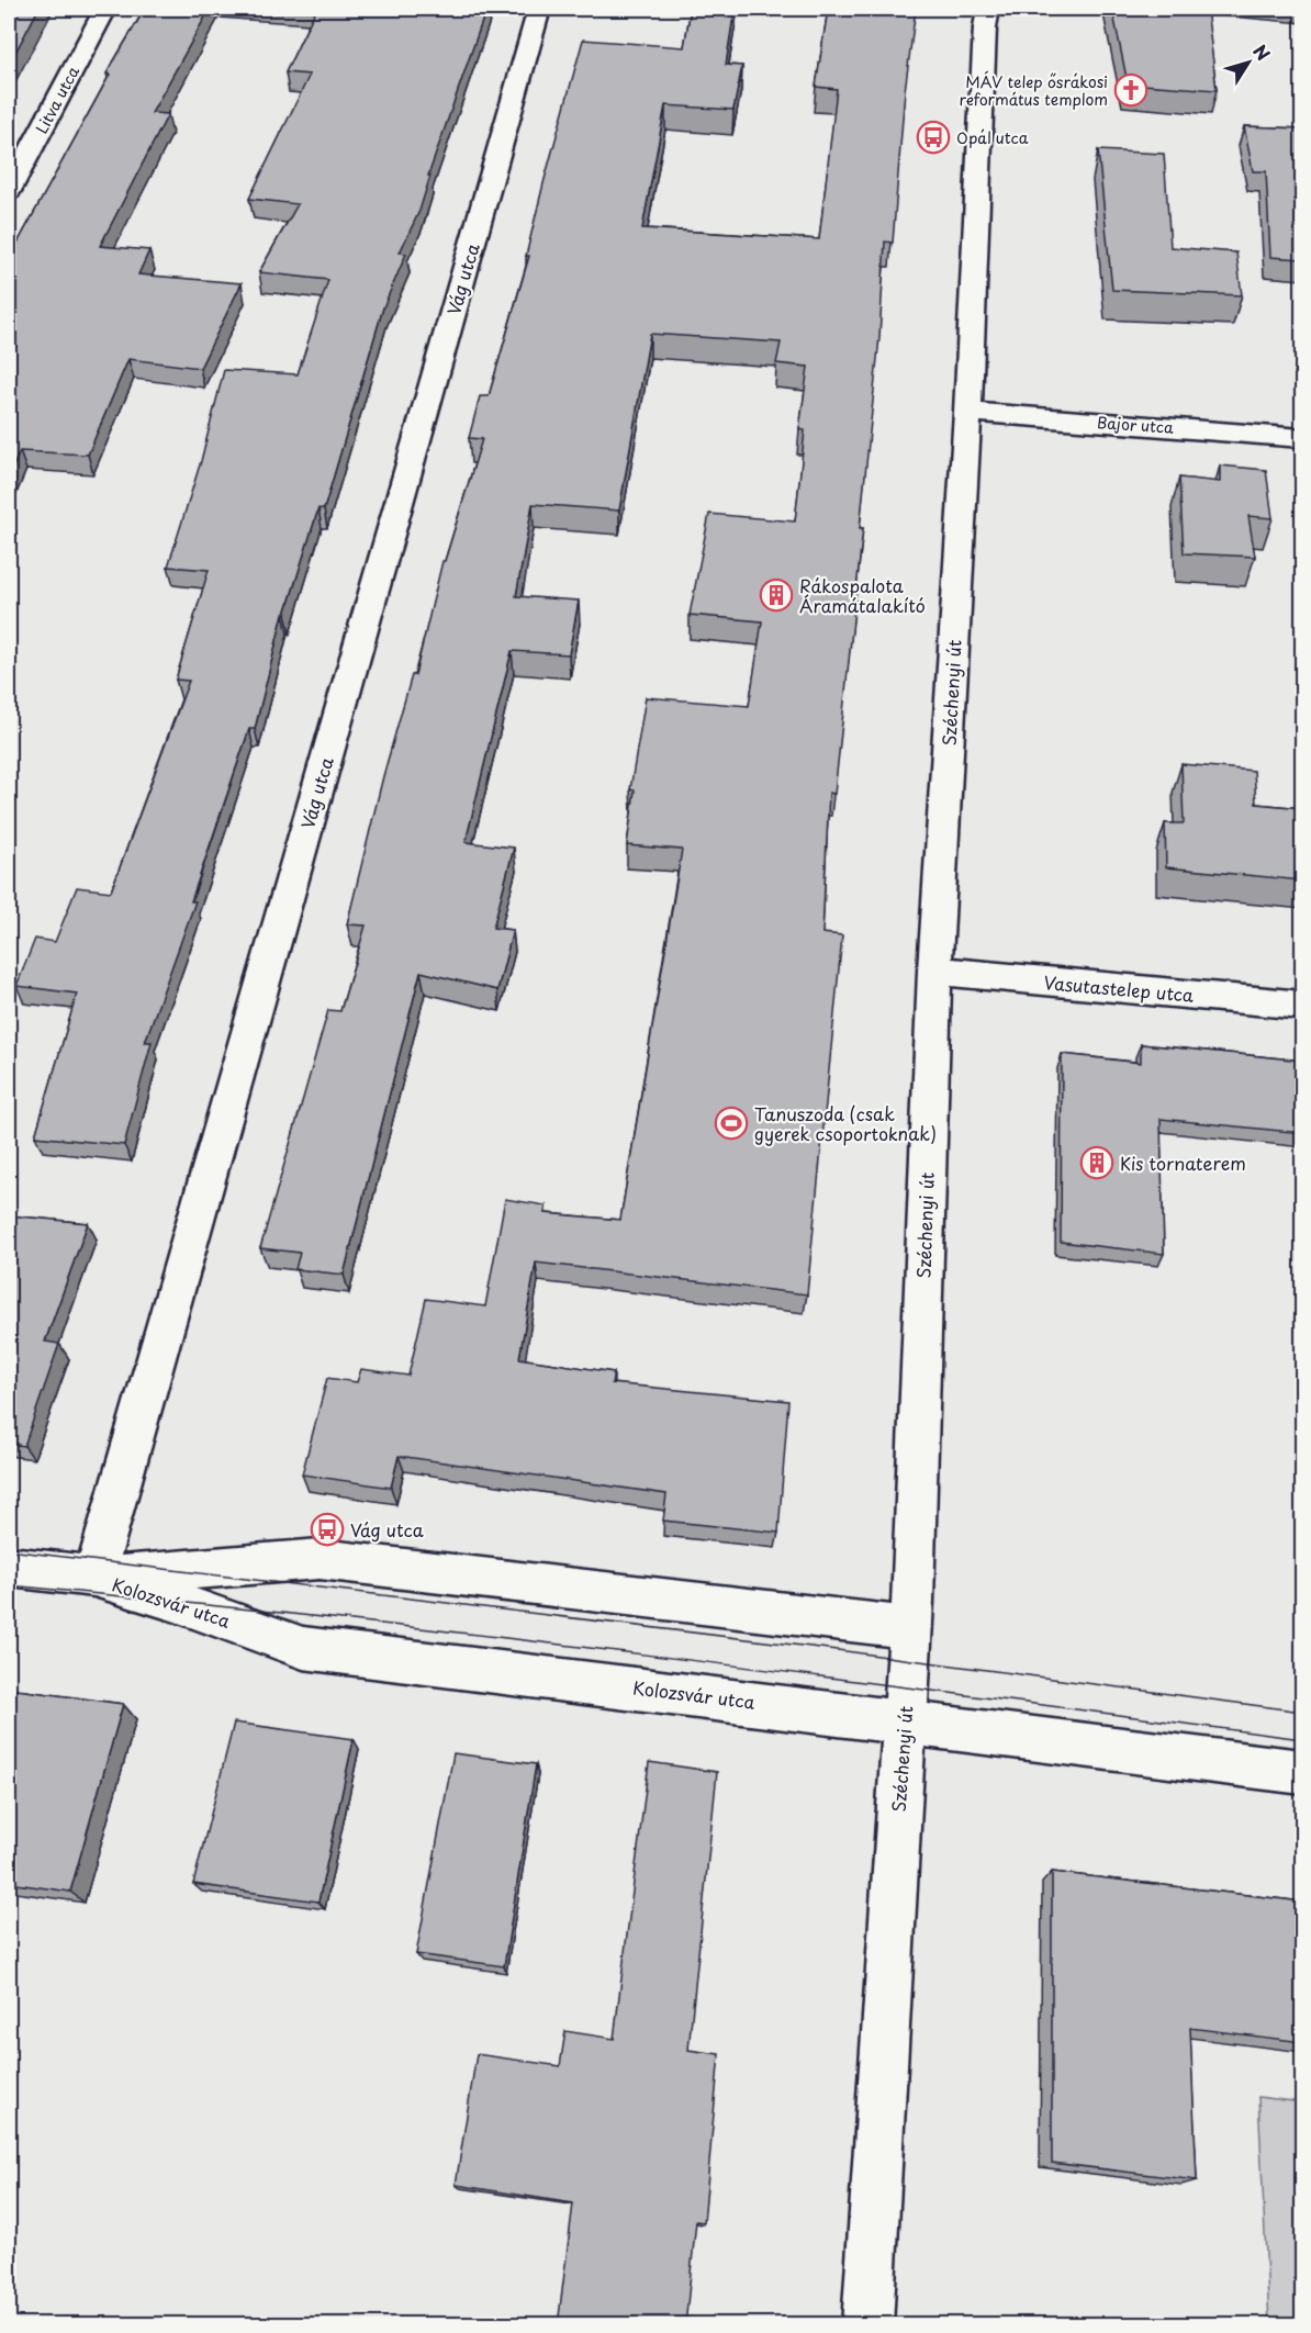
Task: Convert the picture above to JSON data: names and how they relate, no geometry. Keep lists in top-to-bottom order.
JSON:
{
  "streets": {
    "street": [
      "Litva utca",
      "Vág utca",
      "Bajor utca",
      "Széchenyi út",
      "Vasutastelep utca",
      "Kolozsvár utca"
    ]
  },
  "crossings": [
    ["Vág utca", "Kolozsvár utca"],
    ["Bajor utca", "Széchenyi út"],
    ["Széchenyi út", "Vasutastelep utca"],
    ["Széchenyi út", "Kolozsvár utca"]
  ],
  "places": {
    "church": ["MÁV telep ősrákosi református templom"],
    "bus stop": ["Opál utca", "Vág utca"],
    "building": ["Rákospalota Áramátalakító", "Kis tornaterem"],
    "sports": ["Tanuszoda (csak gyerek csoportoknak)"]
  },
  "north": "top right"
}
